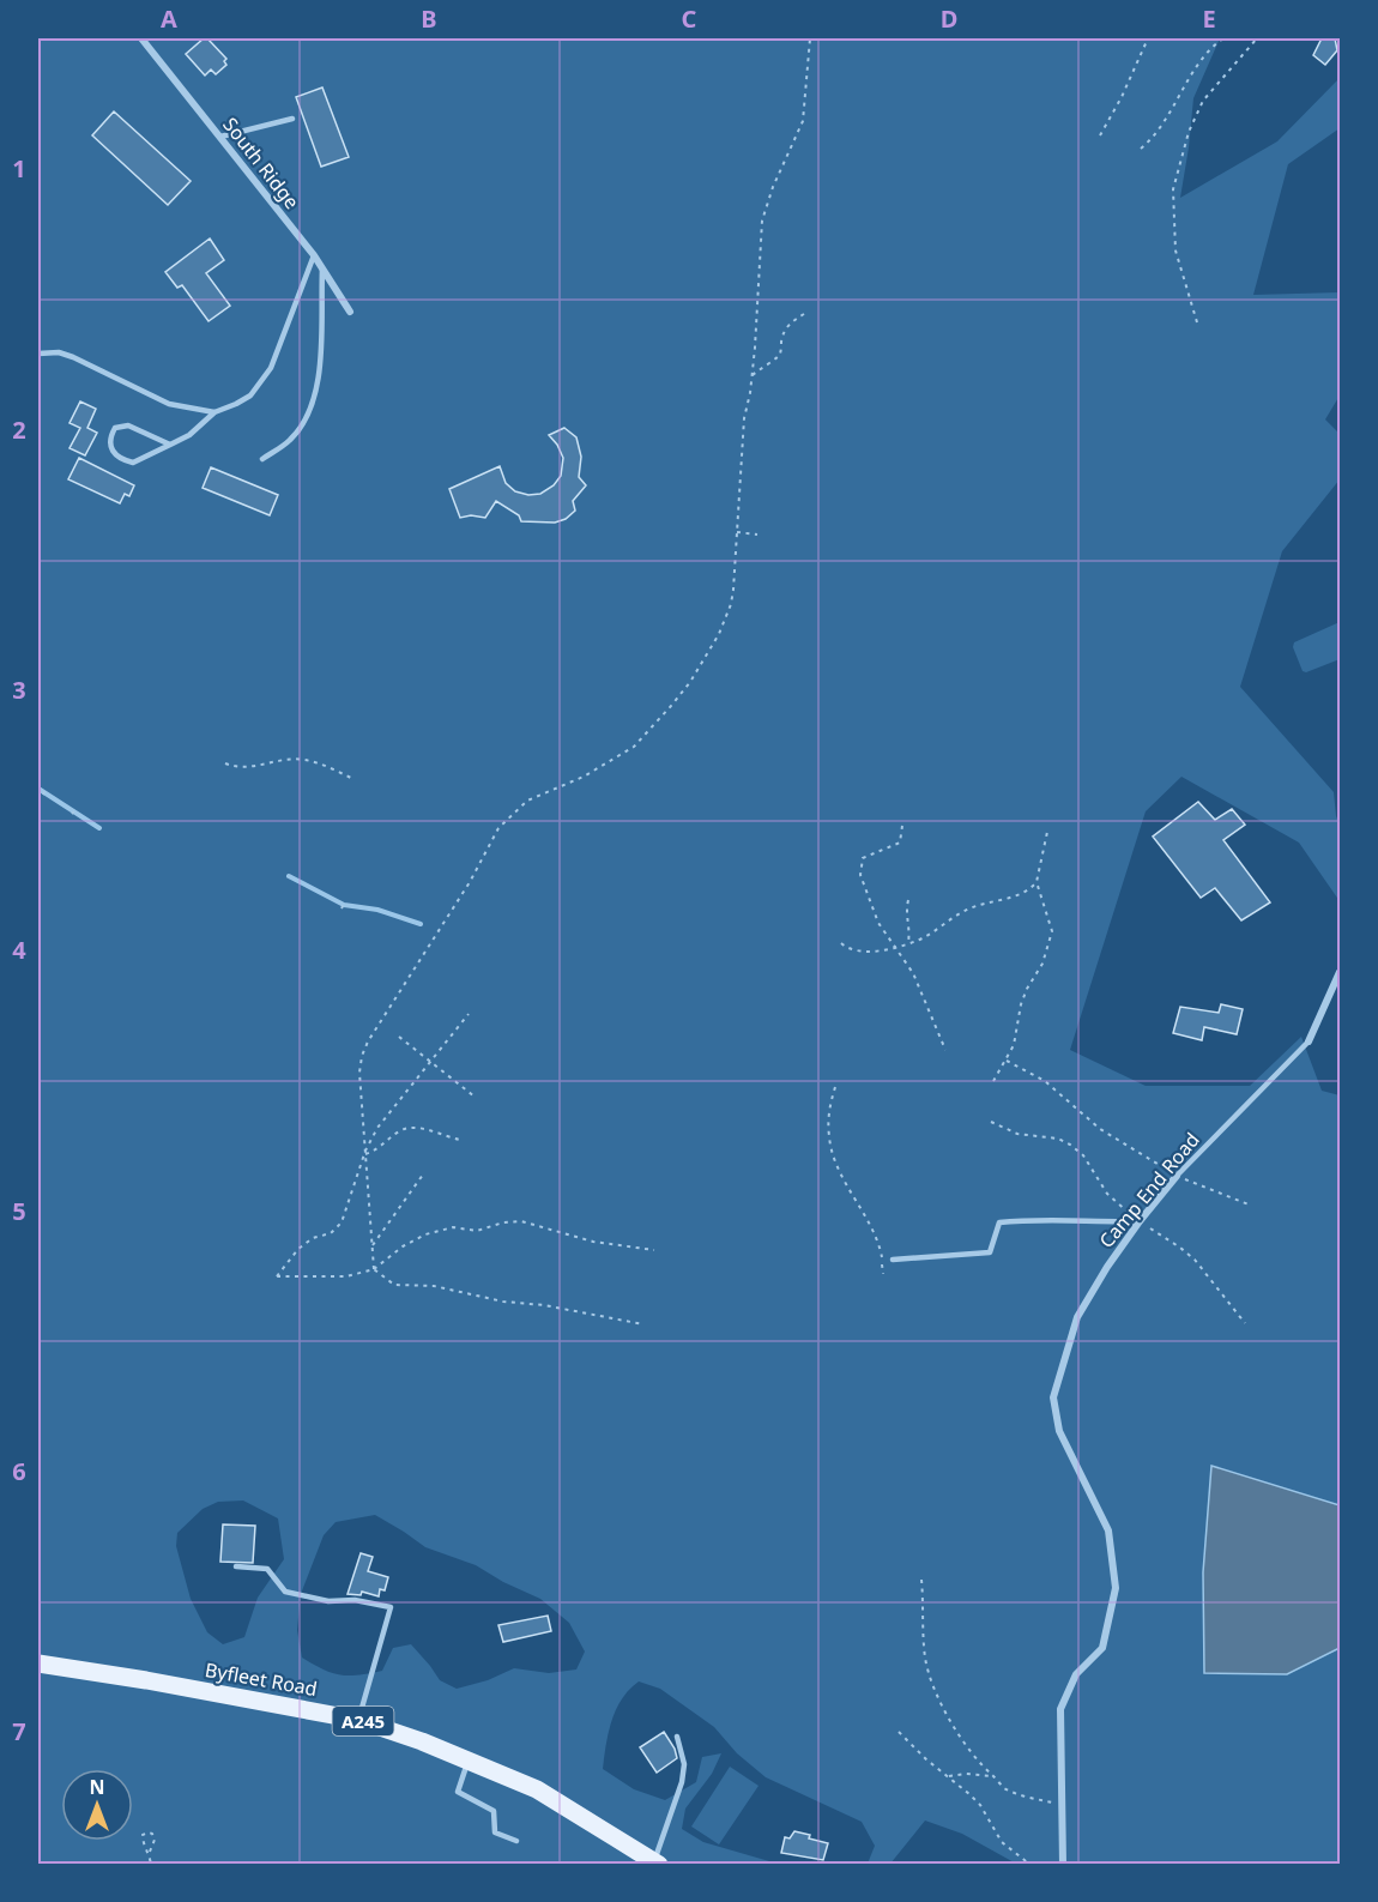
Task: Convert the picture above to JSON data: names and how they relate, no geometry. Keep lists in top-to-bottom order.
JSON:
{
  "streets": {
    "main road": ["Byfleet Road", "A245"],
    "street": ["South Ridge", "Camp End Road"]
  },
  "north": "top",
  "grid": {
    "columns": [
      "A",
      "B",
      "C",
      "D",
      "E"
    ],
    "rows": [
      "1",
      "2",
      "3",
      "4",
      "5",
      "6",
      "7"
    ]
  }
}
